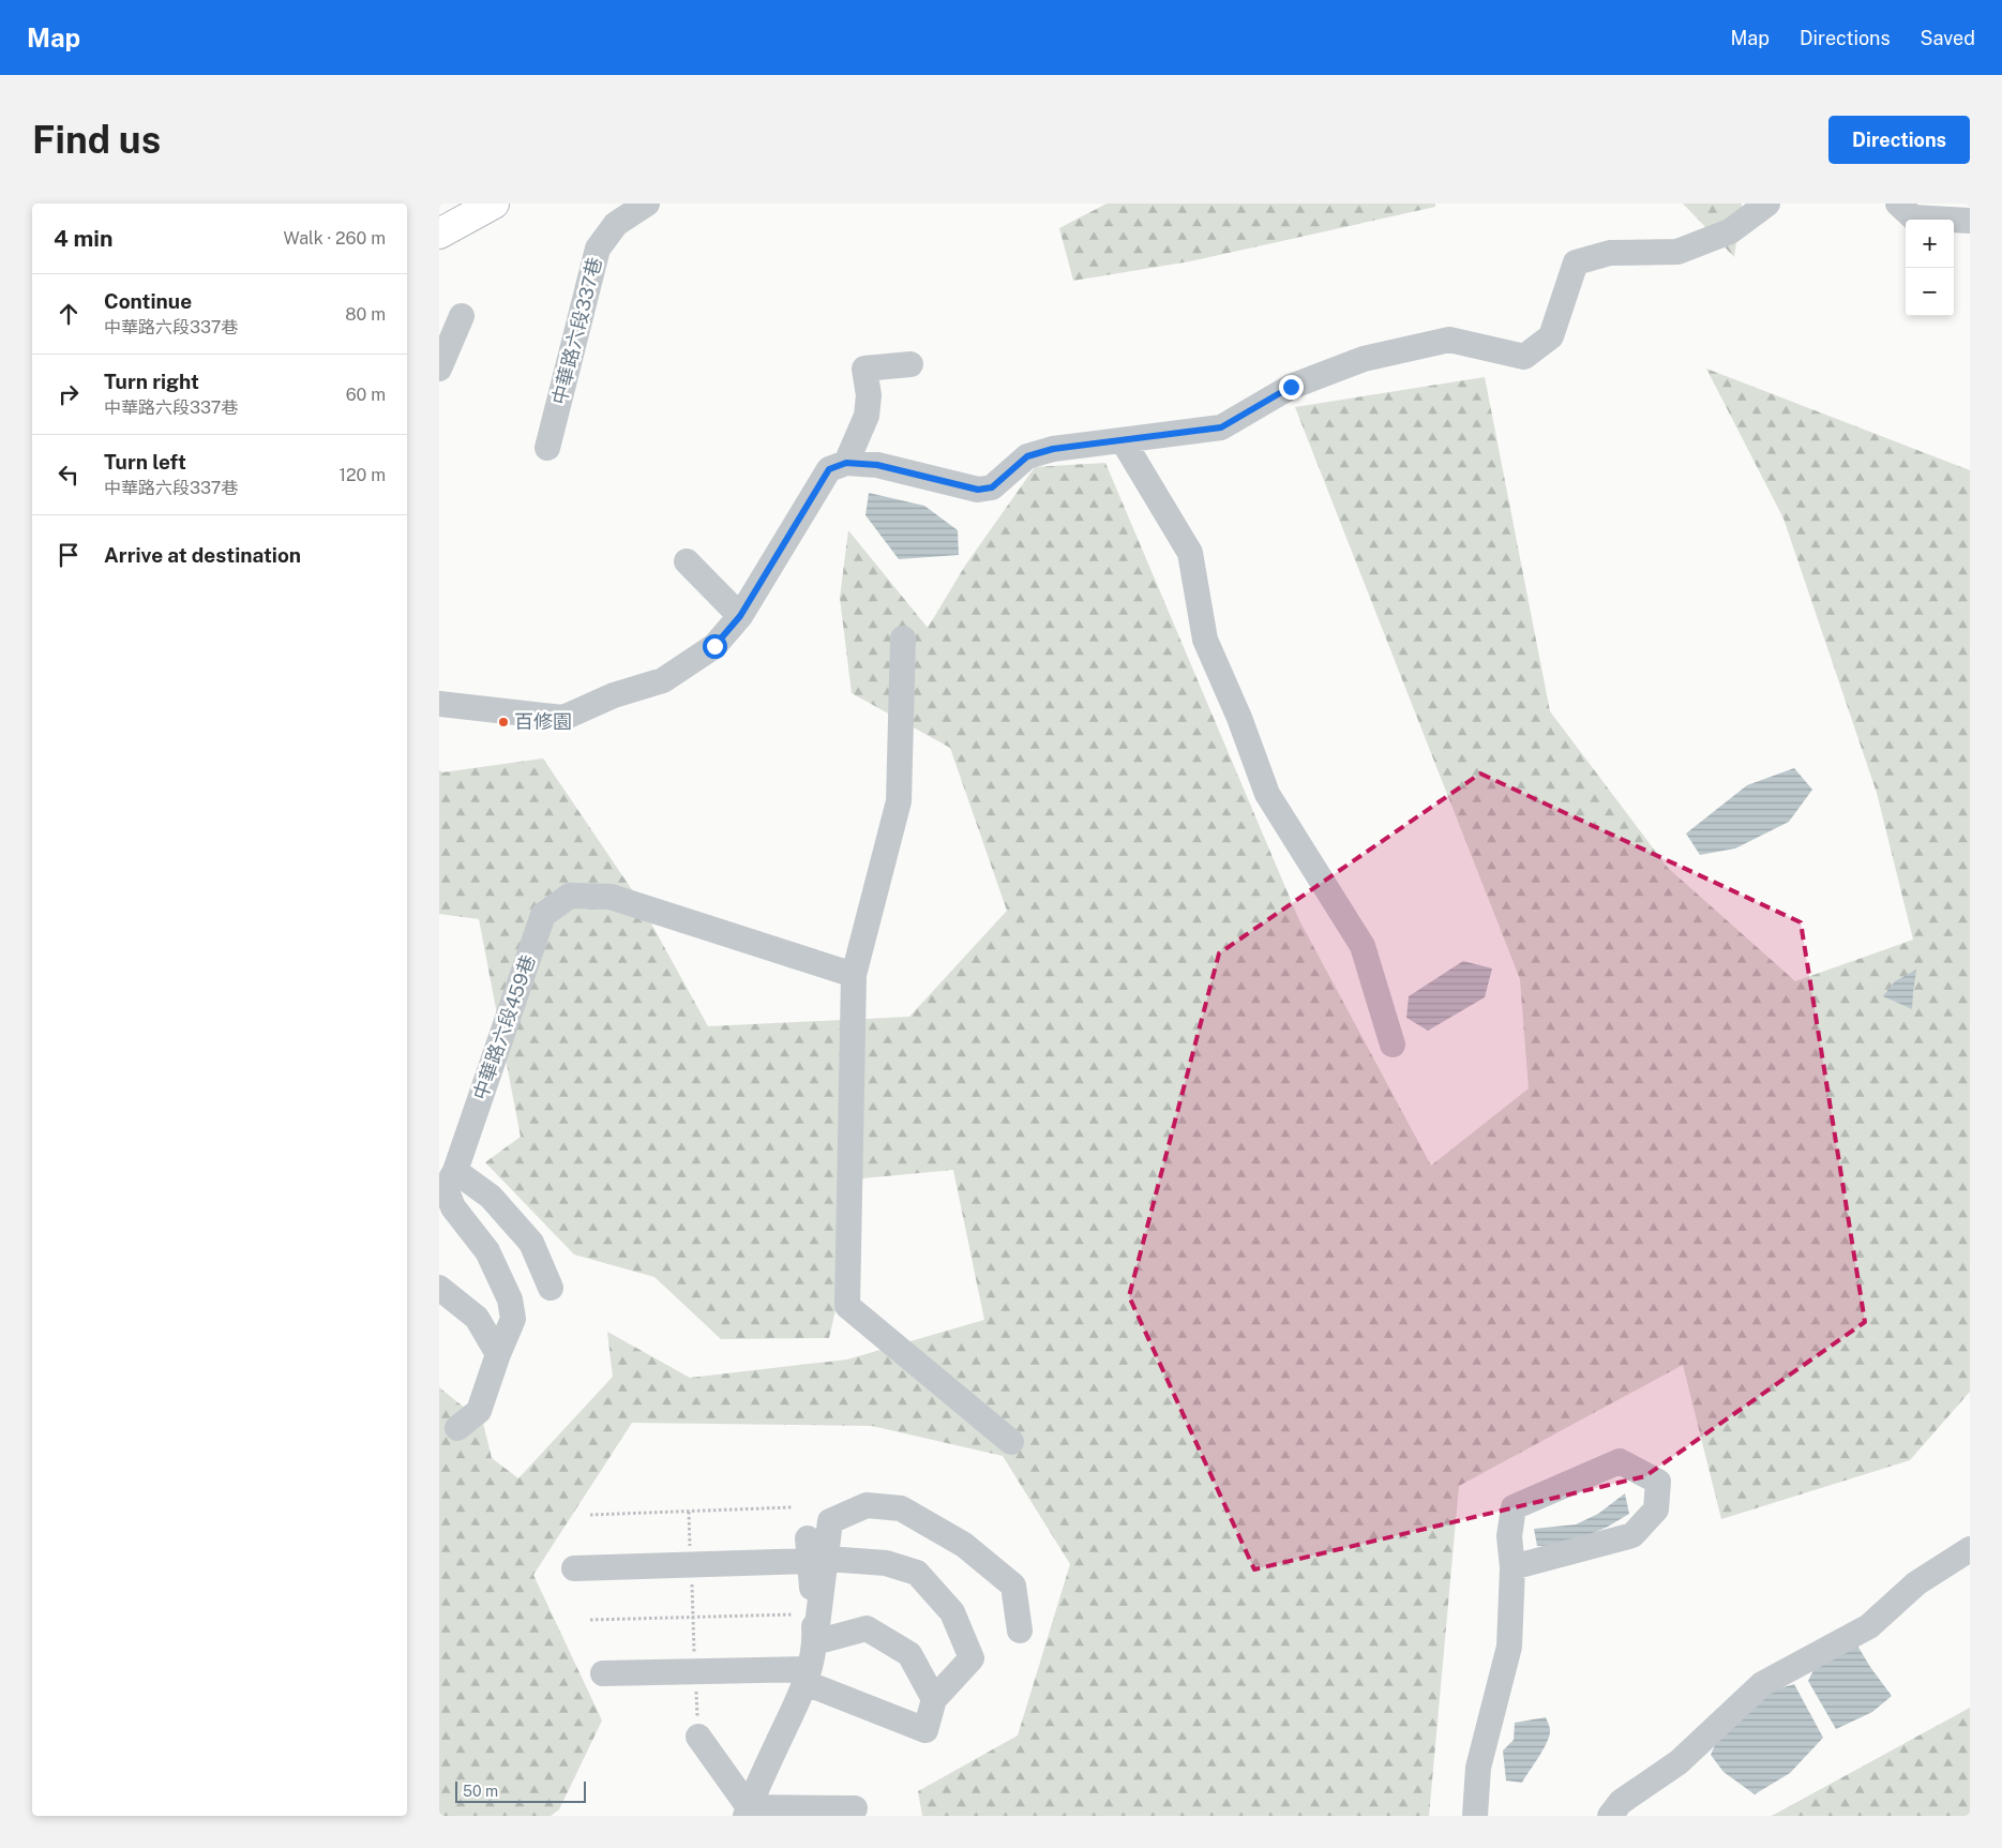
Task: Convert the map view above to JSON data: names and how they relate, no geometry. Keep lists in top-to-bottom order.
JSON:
{
  "streets": {
    "lane": ["中華路六段337巷", "中華路六段459巷"]
  },
  "places": ["百修園"],
  "scale_bar": "50 m",
  "page": {
    "header": "Map",
    "nav": ["Map", "Directions", "Saved"],
    "buttons": "Directions",
    "title": "Find us",
    "heading": ["4 min", "Walk · 260 m"],
    "map_buttons": ["+", "−"],
    "list": [
      ["Continue", "中華路六段337巷", "80 m"],
      ["Turn right", "中華路六段337巷", "60 m"],
      ["Turn left", "中華路六段337巷", "120 m"],
      "Arrive at destination"
    ],
    "scale": "50 m"
  }
}
